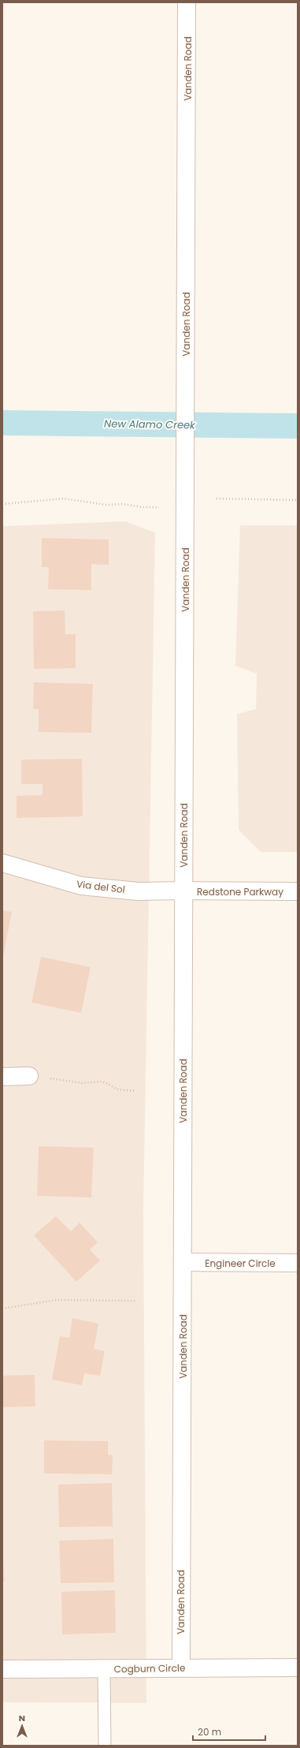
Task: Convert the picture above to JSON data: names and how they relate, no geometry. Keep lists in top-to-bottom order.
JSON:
{
  "streets": {
    "street": [
      "Vanden Road",
      "Via del Sol",
      "Redstone Parkway",
      "Engineer Circle",
      "Cogburn Circle"
    ]
  },
  "crossings": [
    ["Vanden Road", "Via del Sol"],
    ["Vanden Road", "Redstone Parkway"],
    ["Vanden Road", "Engineer Circle"],
    ["Vanden Road", "Cogburn Circle"],
    ["Via del Sol", "Redstone Parkway"]
  ],
  "water": ["New Alamo Creek"],
  "scale_bar": "20 m",
  "north": "top"
}
